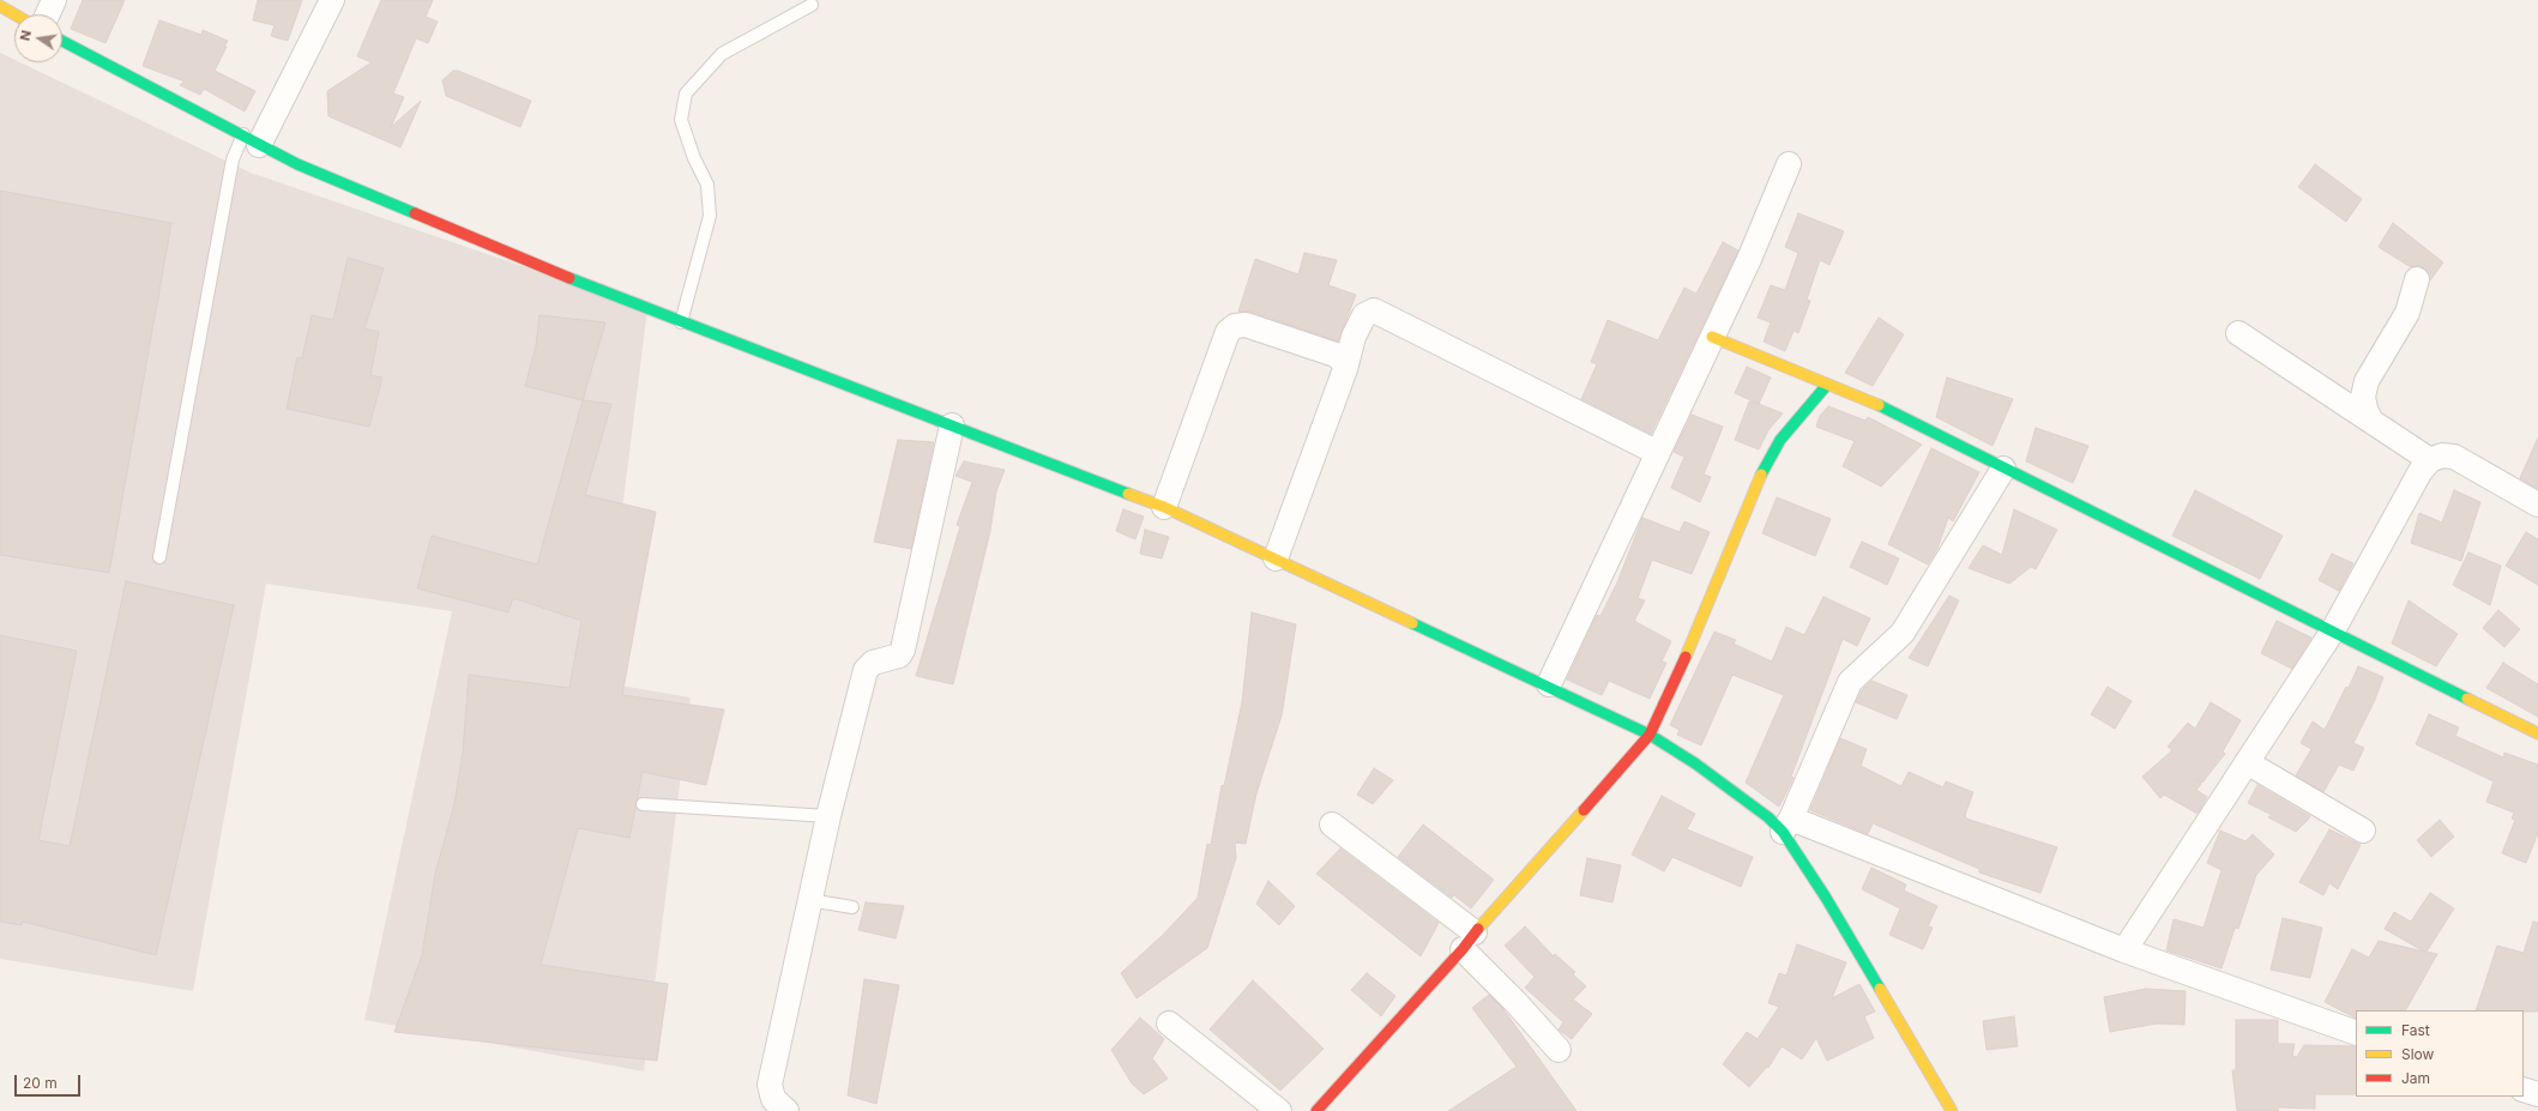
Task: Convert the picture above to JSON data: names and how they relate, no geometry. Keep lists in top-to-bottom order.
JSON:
{
  "legend": ["Fast", "Slow", "Jam"],
  "scale_bar": "20 m",
  "north": "left"
}
